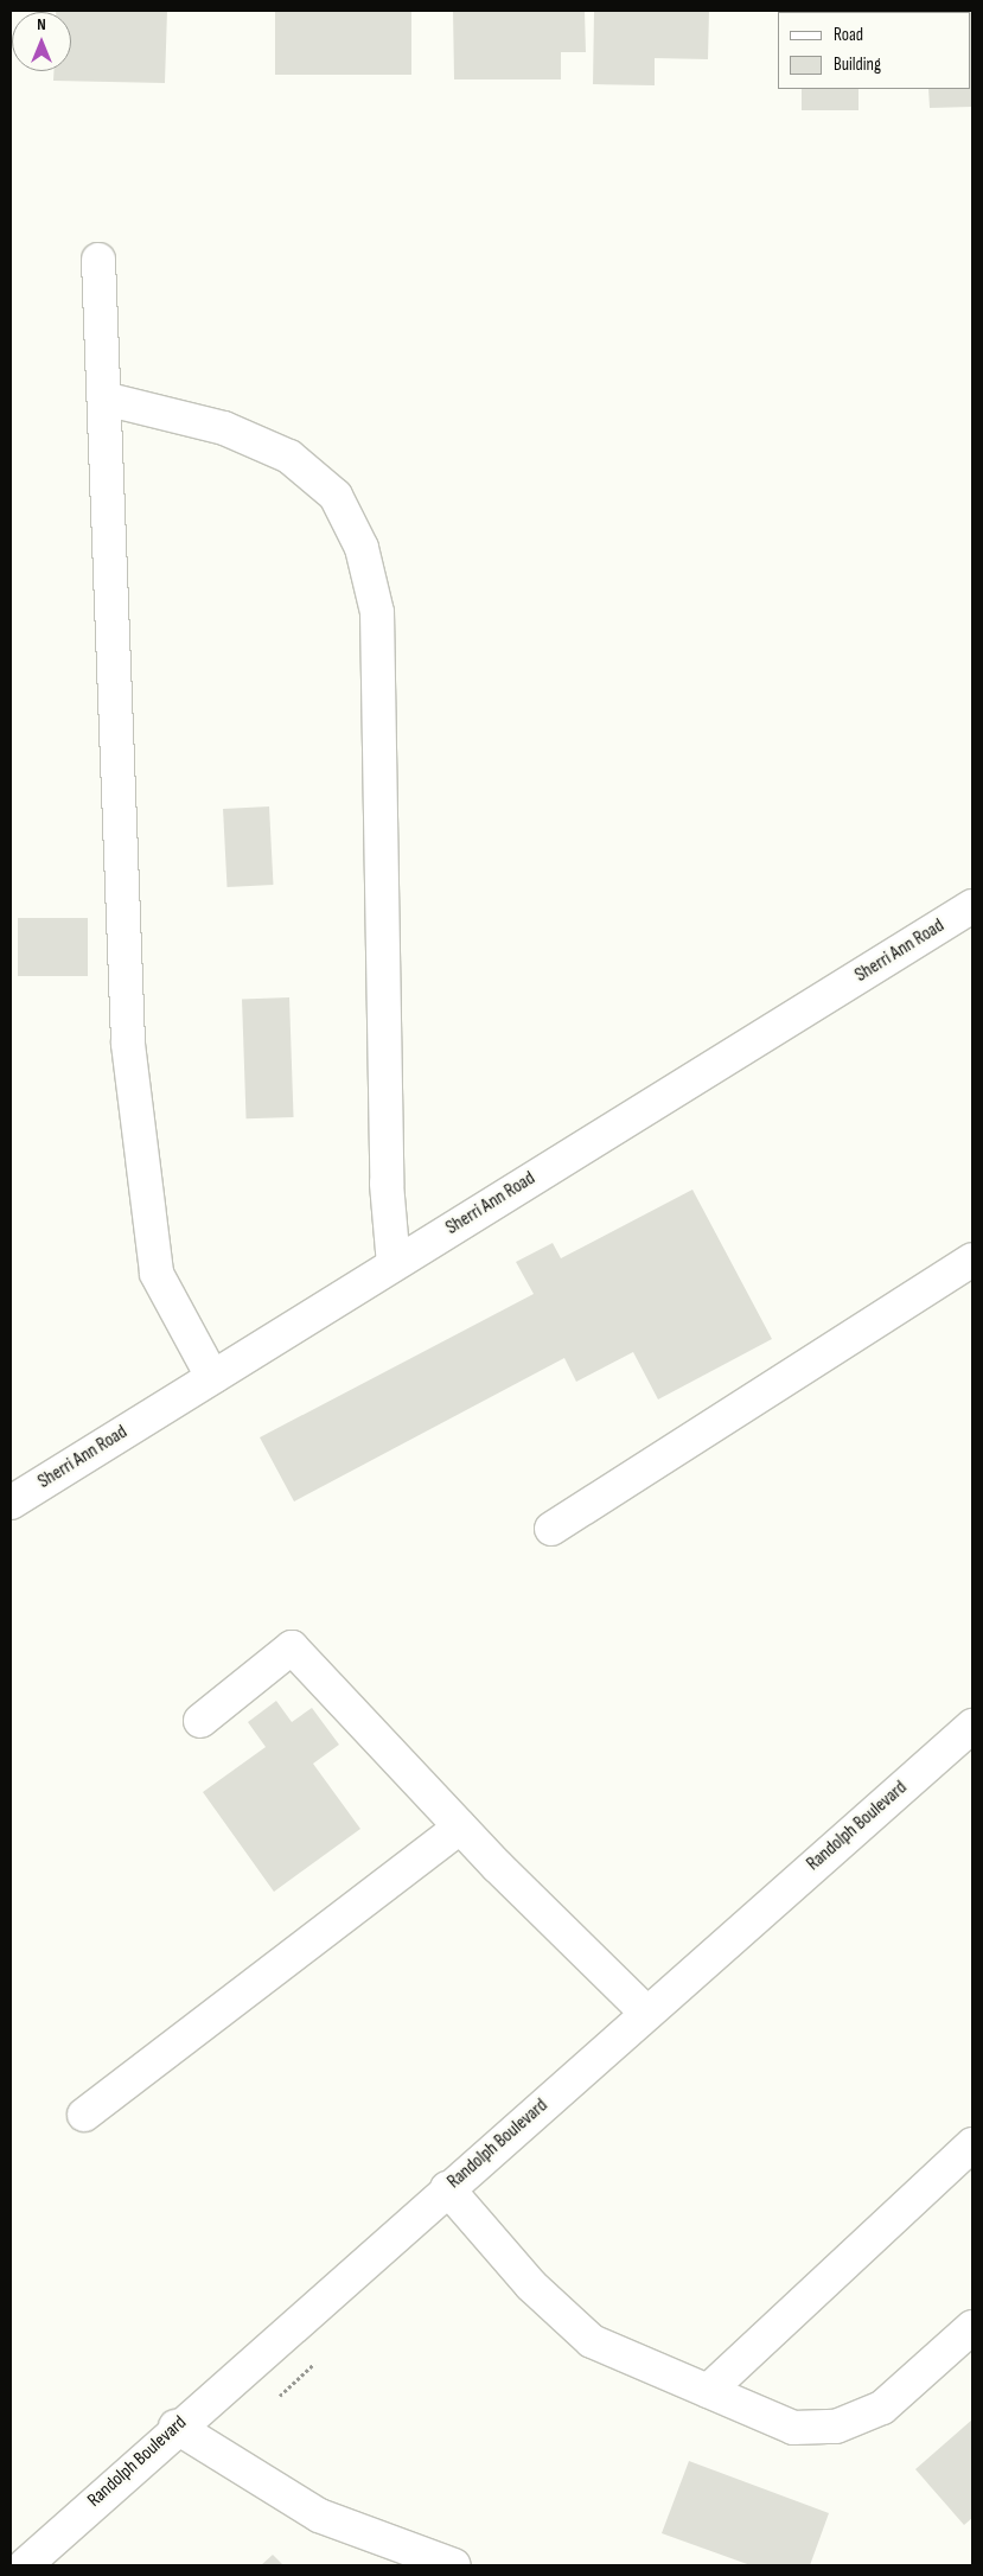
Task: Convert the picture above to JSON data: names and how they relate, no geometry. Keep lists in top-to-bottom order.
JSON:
{
  "streets": {
    "main road": ["Sherri Ann Road", "Randolph Boulevard"]
  },
  "legend": ["Road", "Building"],
  "north": "top"
}
